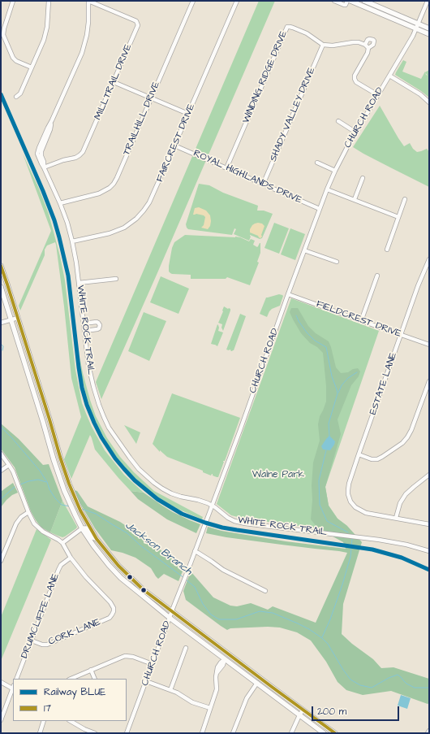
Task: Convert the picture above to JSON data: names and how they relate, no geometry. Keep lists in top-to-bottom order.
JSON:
{
  "streets": {
    "street": [
      "WINDING RIDGE DRIVE",
      "MILLTRAIL DRIVE",
      "SHADY VALLEY DRIVE",
      "CHURCH ROAD",
      "TRAILHILL DRIVE",
      "FAIRCREST DRIVE",
      "ROYAL HIGHLANDS DRIVE",
      "FIELDCREST DRIVE",
      "WHITE ROCK TRAIL",
      "ESTATE LANE",
      "DRUMCLIFFE LANE",
      "CORK LANE"
    ]
  },
  "crossings": [
    ["WINDING RIDGE DRIVE", "SHADY VALLEY DRIVE"],
    ["WINDING RIDGE DRIVE", "ROYAL HIGHLANDS DRIVE"],
    ["MILLTRAIL DRIVE", "WHITE ROCK TRAIL"],
    ["SHADY VALLEY DRIVE", "ROYAL HIGHLANDS DRIVE"],
    ["CHURCH ROAD", "ROYAL HIGHLANDS DRIVE"],
    ["CHURCH ROAD", "FIELDCREST DRIVE"],
    ["CHURCH ROAD", "WHITE ROCK TRAIL"],
    ["TRAILHILL DRIVE", "WHITE ROCK TRAIL"],
    ["FAIRCREST DRIVE", "ROYAL HIGHLANDS DRIVE"],
    ["FAIRCREST DRIVE", "WHITE ROCK TRAIL"],
    ["FIELDCREST DRIVE", "ESTATE LANE"],
    ["DRUMCLIFFE LANE", "CORK LANE"]
  ],
  "water": ["Jackson Branch"],
  "parks": ["Walne Park"],
  "lines": ["rail line BLUE", "transit line 17"],
  "legend": ["Railway BLUE", "17"],
  "scale_bar": "200 m"
}
